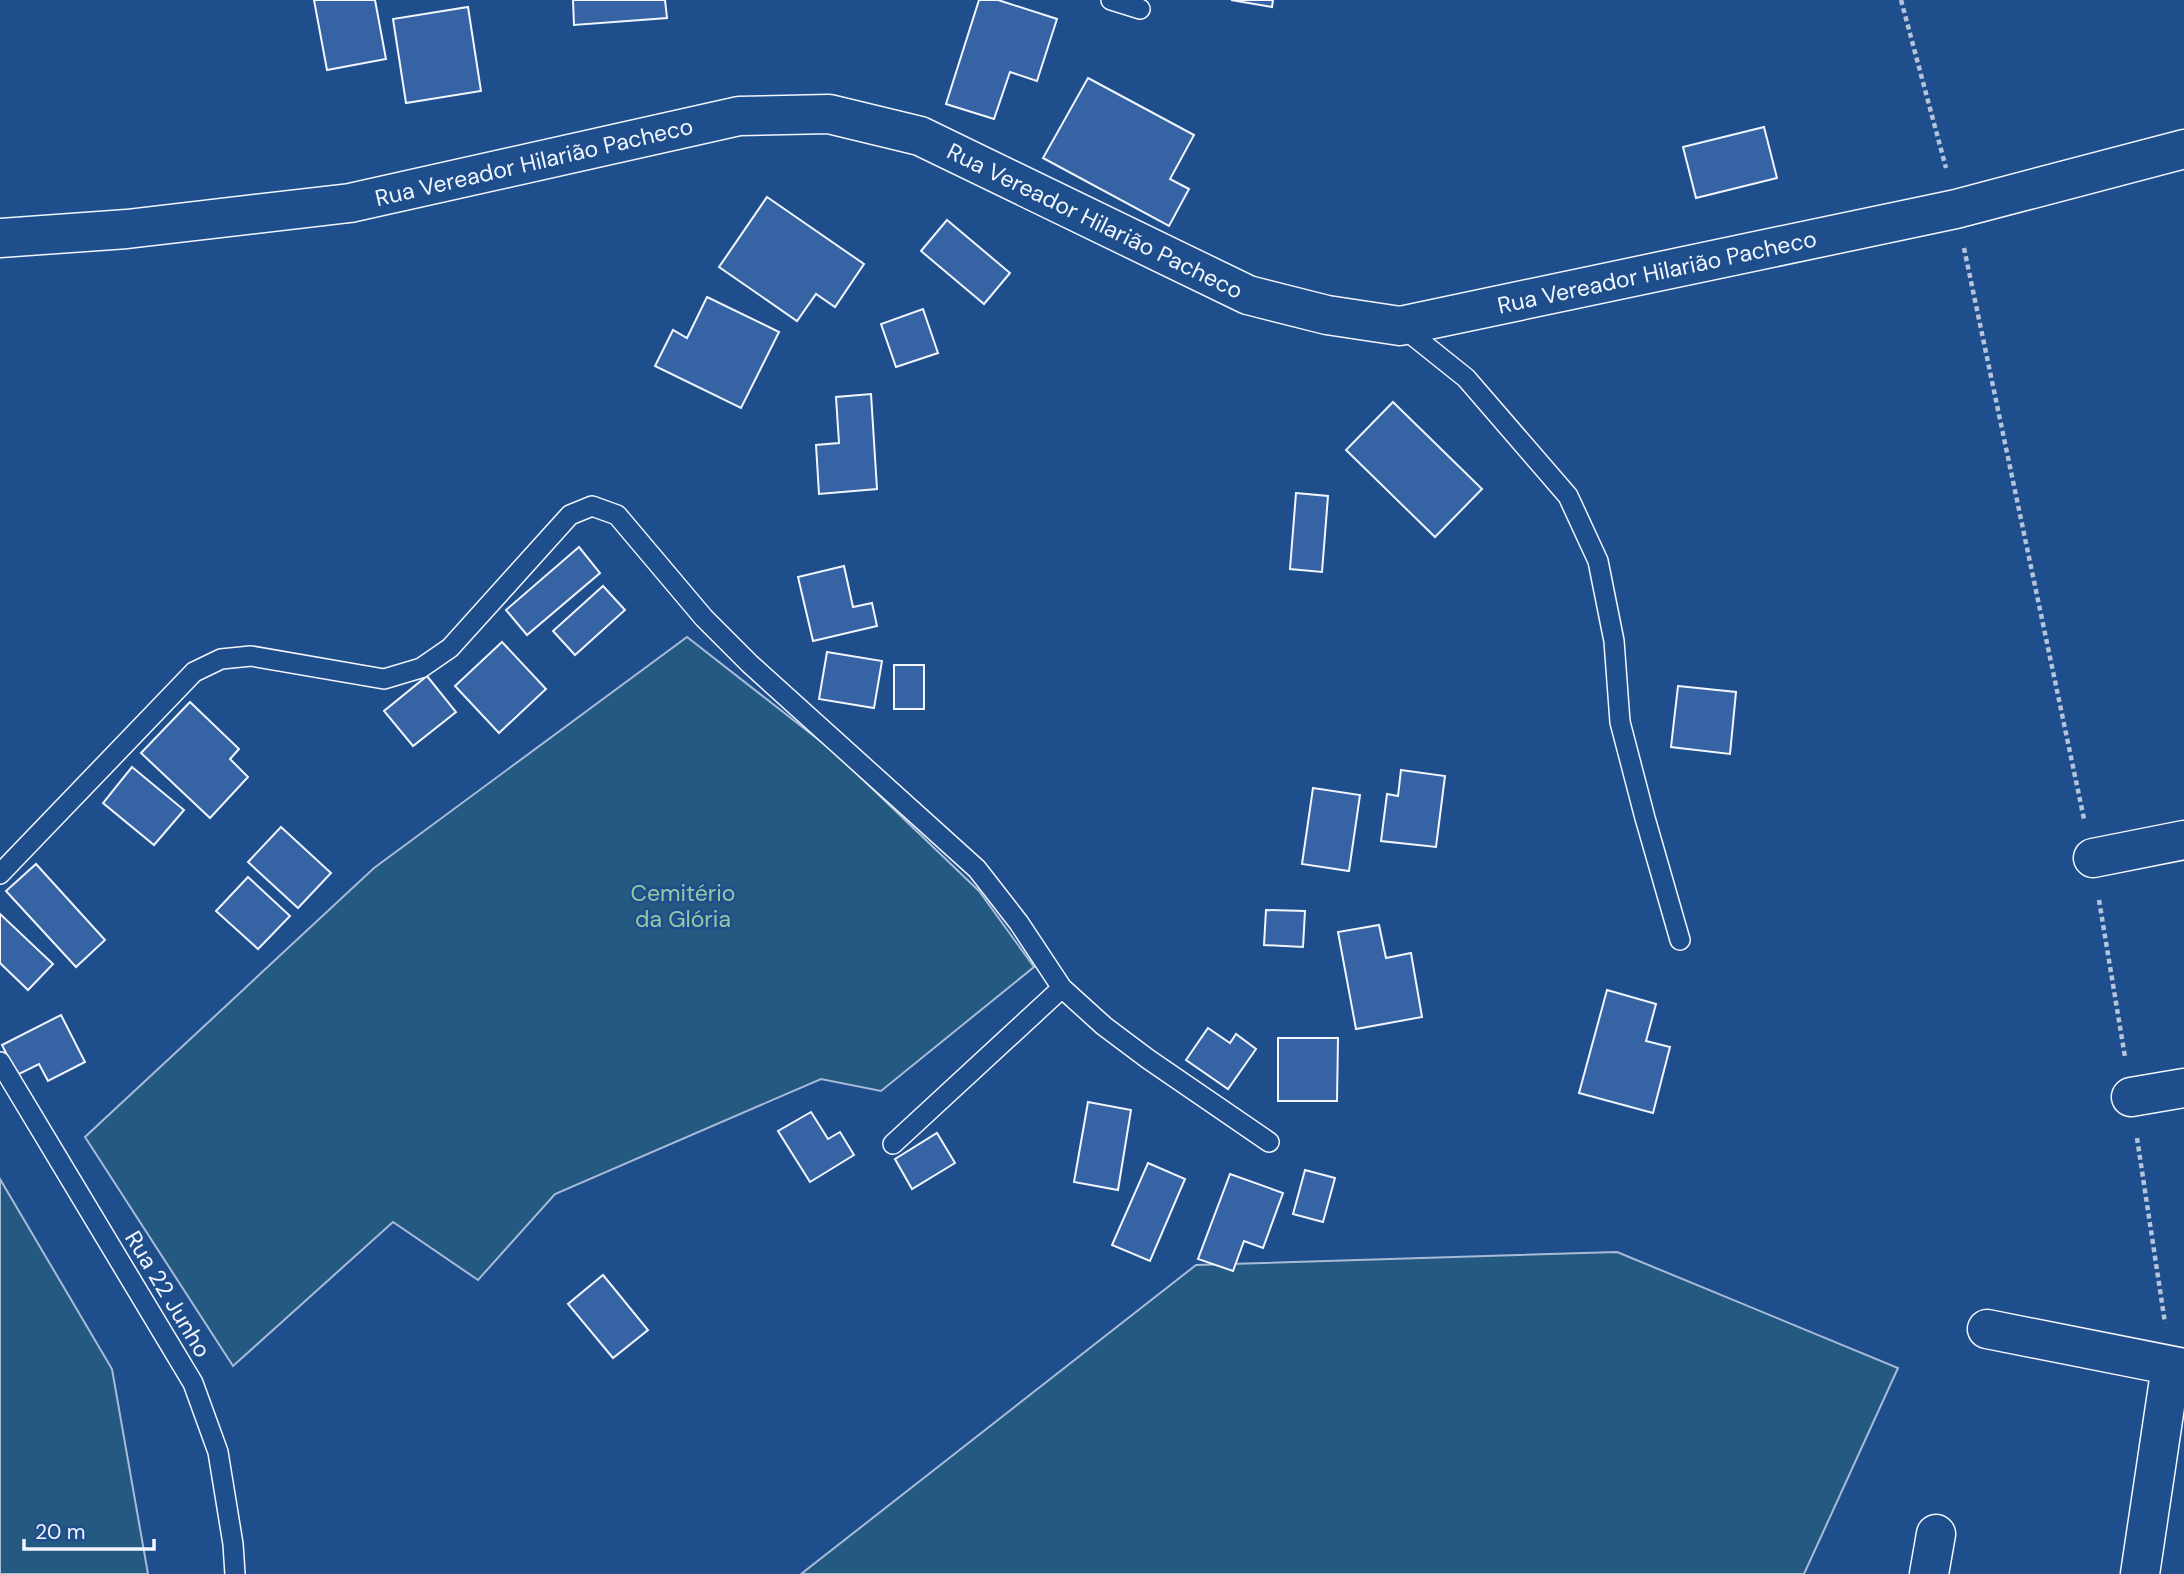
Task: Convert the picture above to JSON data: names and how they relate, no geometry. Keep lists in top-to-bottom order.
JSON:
{
  "streets": {
    "street": ["Rua Vereador Hilarião Pacheco"],
    "lane": ["Rua 22 Junho"]
  },
  "parks": ["Cemitério da Glória"],
  "scale_bar": "20 m"
}
